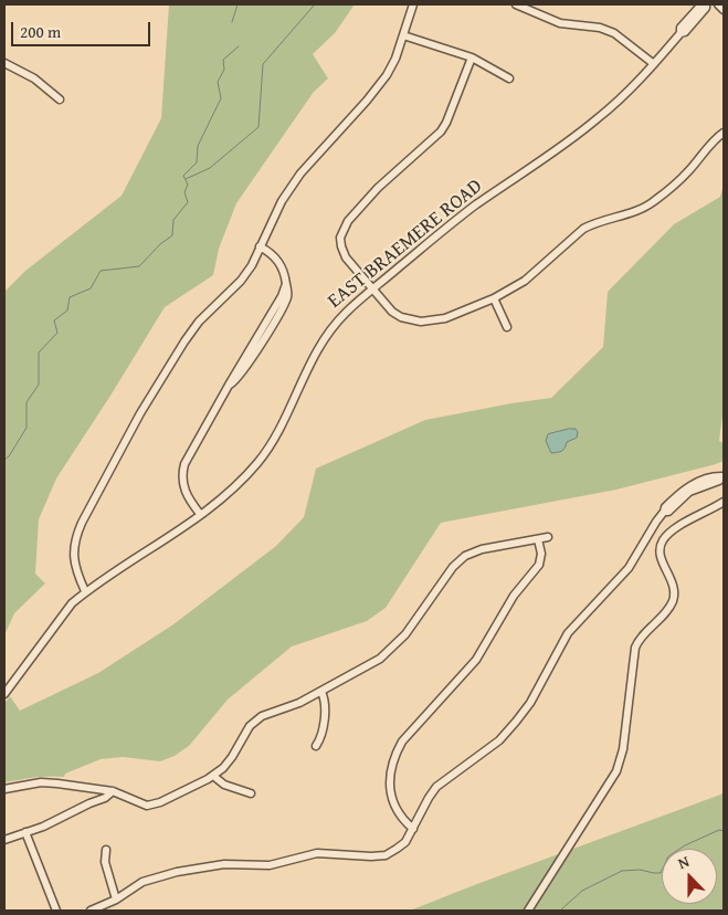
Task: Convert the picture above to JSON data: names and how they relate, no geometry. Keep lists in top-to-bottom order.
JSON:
{
  "streets": {
    "street": ["EAST BRAEMERE ROAD"]
  },
  "scale_bar": "200 m",
  "north": "top"
}
